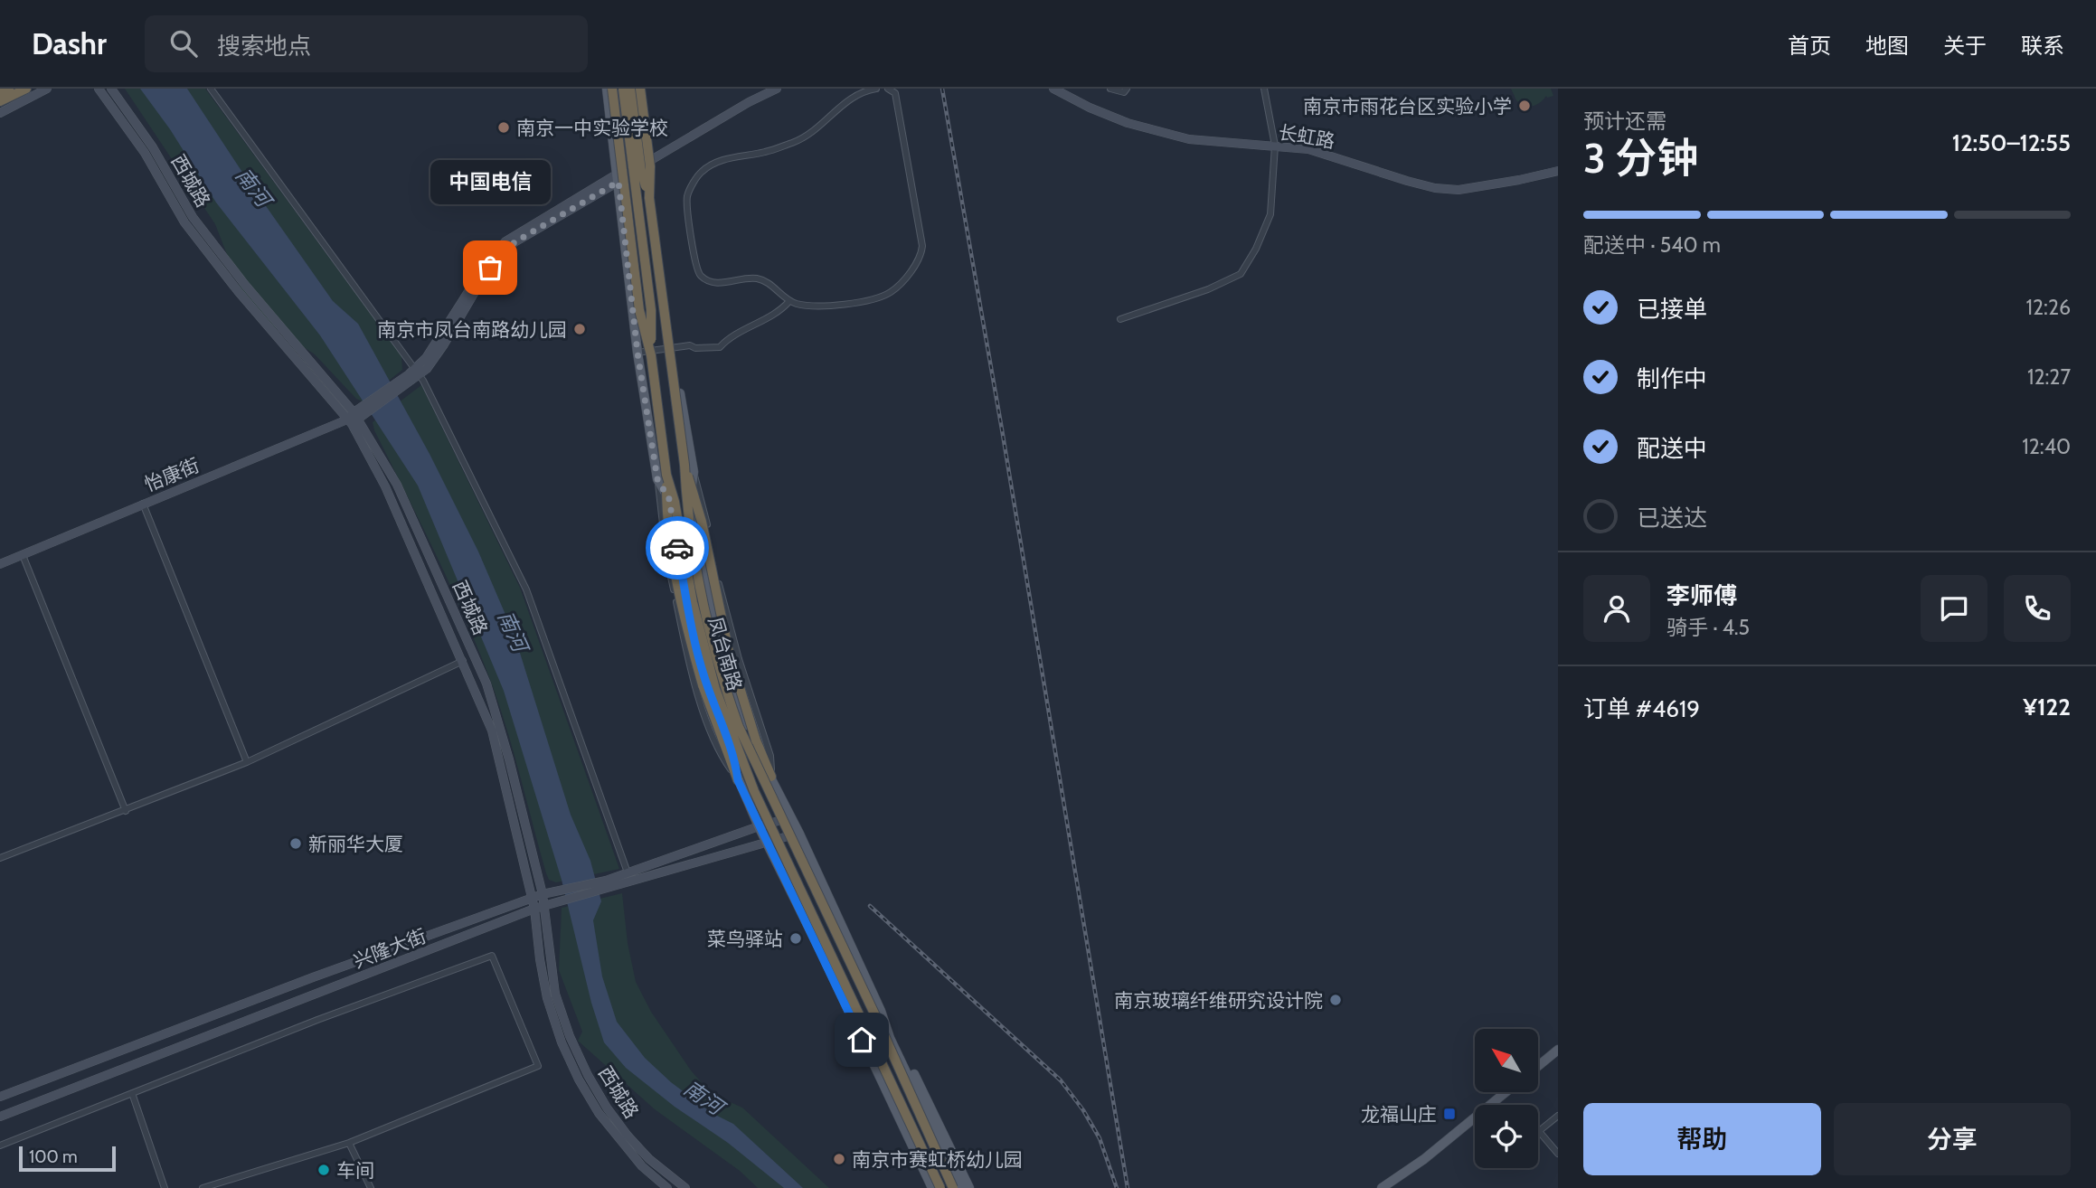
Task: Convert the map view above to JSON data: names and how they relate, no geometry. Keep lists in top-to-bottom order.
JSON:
{
  "streets": {
    "highway": ["凤台南路"],
    "main road": [
      "长虹路",
      "西城路",
      "怡康街",
      "兴隆大街"
    ]
  },
  "crossings": [
    ["西城路", "怡康街"],
    ["西城路", "兴隆大街"],
    ["怡康街", "凤台南路"],
    ["凤台南路", "兴隆大街"]
  ],
  "water": ["南河"],
  "places": {
    "other": [
      "南京市雨花台区实验小学",
      "南京一中实验学校",
      "中国电信",
      "南京市凤台南路幼儿园",
      "新丽华大厦",
      "菜鸟驿站",
      "南京玻璃纤维研究设计院",
      "南京市赛虹桥幼儿园",
      "车间"
    ],
    "transit": ["龙福山庄"]
  },
  "scale_bar": "100 m",
  "north": "top left",
  "page": {
    "header": "Dashr",
    "search": "搜索地点",
    "nav": [
      "首页",
      "地图",
      "关于",
      "联系"
    ],
    "heading": ["3 分钟", "预计还需", "12:50–12:55"],
    "panel": [
      "李师傅",
      "骑手 · 4.5",
      "订单 #4619",
      "¥122"
    ],
    "bubble": "中国电信",
    "bar": "配送中 · 540 m",
    "list": [
      ["已接单", "12:26"],
      ["制作中", "12:27"],
      ["配送中", "12:40"],
      "已送达"
    ],
    "buttons": ["帮助", "分享"],
    "scale": "100 m"
  }
}
